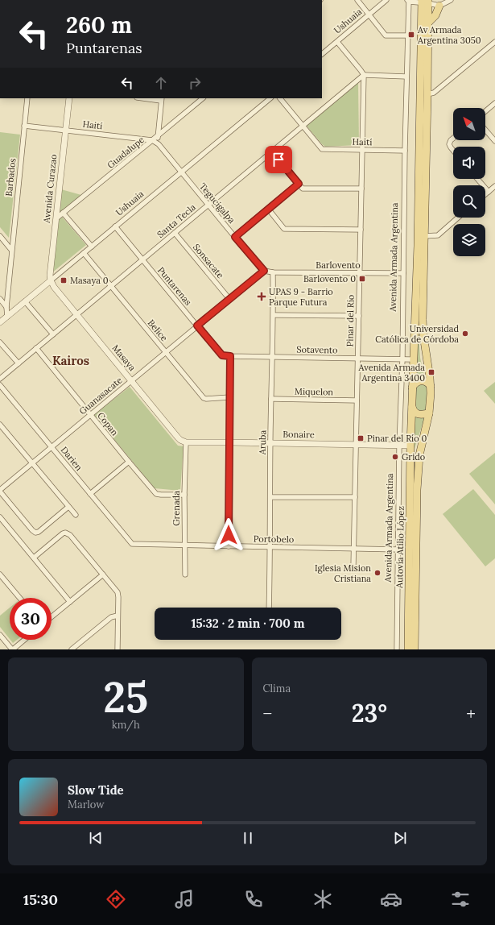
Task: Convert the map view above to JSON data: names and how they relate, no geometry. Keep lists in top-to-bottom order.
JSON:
{
  "streets": {
    "main road": ["Autovía Atilio López"],
    "street": [
      "Ushuaia",
      "Haití",
      "Guadalupe",
      "Barbados",
      "Avenida Curazao",
      "Tegucigalpa",
      "Santa Tecla",
      "Avenida Armada Argentina",
      "Sonsacate",
      "Barlovento",
      "Puntarenas",
      "Pinar del Río",
      "Belice",
      "Sotavento",
      "Masaya",
      "Miquelon",
      "Guanasacate",
      "Copan",
      "Bonaire",
      "Aruba",
      "Darien",
      "Grenada",
      "Portobelo"
    ]
  },
  "crossings": [
    ["Ushuaia", "Barbados"],
    ["Ushuaia", "Avenida Curazao"],
    ["Ushuaia", "Tegucigalpa"],
    ["Ushuaia", "Puntarenas"],
    ["Ushuaia", "Belice"],
    ["Ushuaia", "Masaya"],
    ["Haití", "Guadalupe"],
    ["Haití", "Barbados"],
    ["Haití", "Avenida Curazao"],
    ["Haití", "Tegucigalpa"],
    ["Haití", "Santa Tecla"],
    ["Haití", "Avenida Armada Argentina"],
    ["Haití", "Pinar del Río"],
    ["Guadalupe", "Avenida Curazao"],
    ["Avenida Curazao", "Masaya"],
    ["Tegucigalpa", "Santa Tecla"],
    ["Tegucigalpa", "Guanasacate"],
    ["Santa Tecla", "Sonsacate"],
    ["Santa Tecla", "Puntarenas"],
    ["Santa Tecla", "Pinar del Río"],
    ["Santa Tecla", "Belice"],
    ["Santa Tecla", "Masaya"],
    ["Santa Tecla", "Copan"],
    ["Avenida Armada Argentina", "Barlovento"],
    ["Avenida Armada Argentina", "Sotavento"],
    ["Avenida Armada Argentina", "Bonaire"],
    ["Avenida Armada Argentina", "Portobelo"],
    ["Sonsacate", "Guanasacate"],
    ["Barlovento", "Pinar del Río"],
    ["Barlovento", "Aruba"],
    ["Puntarenas", "Sotavento"],
    ["Puntarenas", "Guanasacate"],
    ["Pinar del Río", "Sotavento"],
    ["Pinar del Río", "Miquelon"],
    ["Pinar del Río", "Bonaire"],
    ["Pinar del Río", "Portobelo"],
    ["Belice", "Guanasacate"],
    ["Sotavento", "Aruba"],
    ["Masaya", "Guanasacate"],
    ["Masaya", "Bonaire"],
    ["Masaya", "Grenada"],
    ["Miquelon", "Aruba"],
    ["Guanasacate", "Copan"],
    ["Guanasacate", "Darien"],
    ["Copan", "Grenada"],
    ["Bonaire", "Aruba"],
    ["Bonaire", "Grenada"],
    ["Bonaire", "Autovía Atilio López"],
    ["Aruba", "Portobelo"],
    ["Darien", "Portobelo"],
    ["Grenada", "Portobelo"]
  ],
  "districts": ["Kairos"],
  "places": {
    "transit": [
      "Av Armada Argentina 3050",
      "Barlovento 0",
      "Masaya 0",
      "Avenida Armada Argentina 3400",
      "Pinar del Río 0"
    ],
    "health": ["UPAS 9 - Barrio Parque Futura"],
    "other": ["Universidad Católica de Córdoba", "Grido", "Iglesia Mision Cristiana"]
  },
  "north": "top left",
  "page": {
    "turn": ["260 m", "Puntarenas"],
    "limit": "30",
    "trip": "15:32 · 2 min · 700 m",
    "tile": [
      ["25", "km/h"],
      "Clima"
    ],
    "heat": ["−", "23°", "+"],
    "song": ["Slow Tide", "Marlow"],
    "tabs": "15:30"
  }
}
